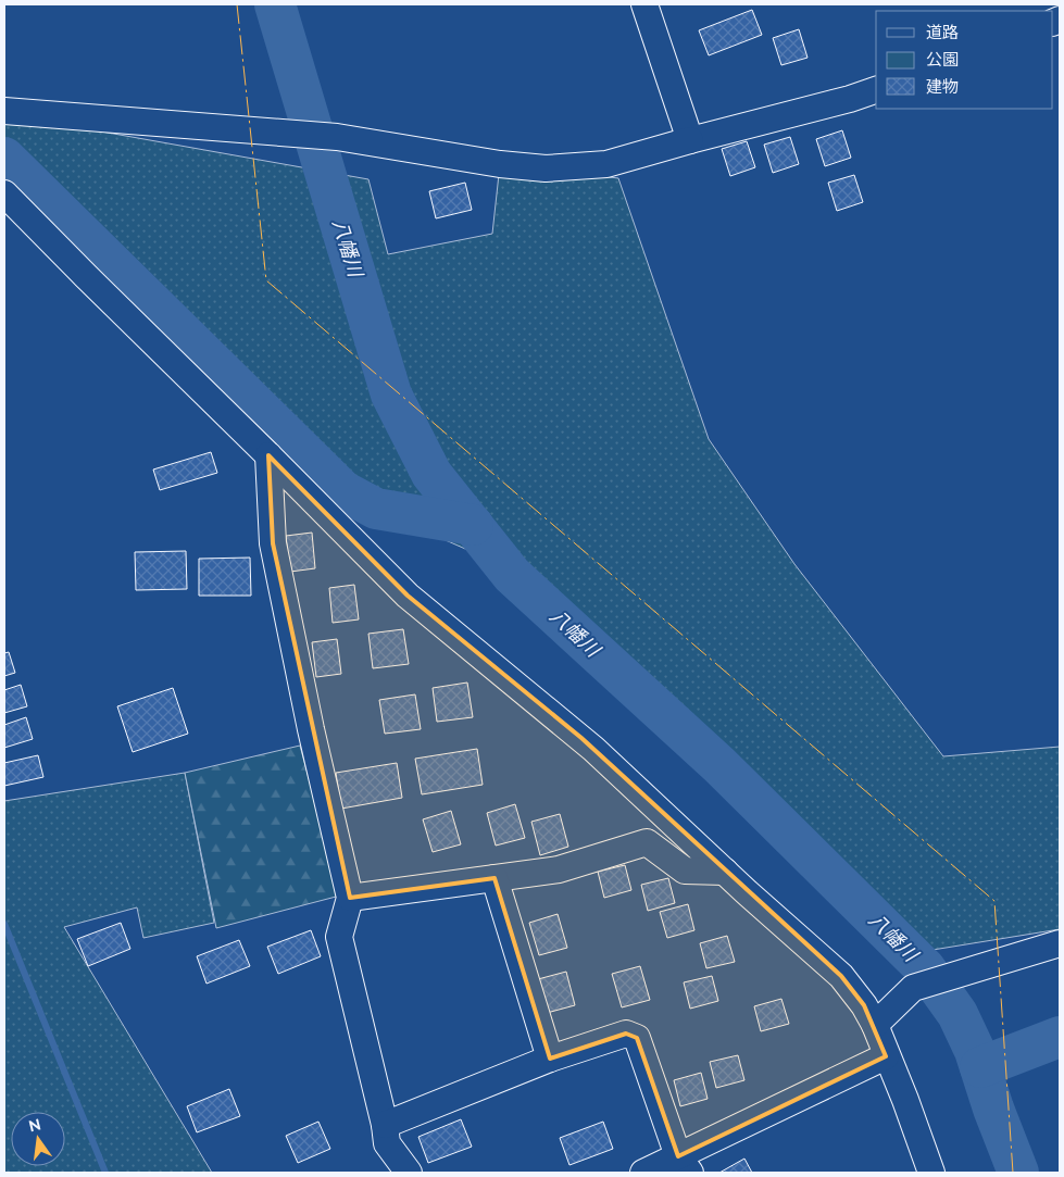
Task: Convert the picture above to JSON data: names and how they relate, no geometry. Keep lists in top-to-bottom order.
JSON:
{
  "water": ["八幡川"],
  "legend": ["道路", "公園", "建物"],
  "north": "top"
}
